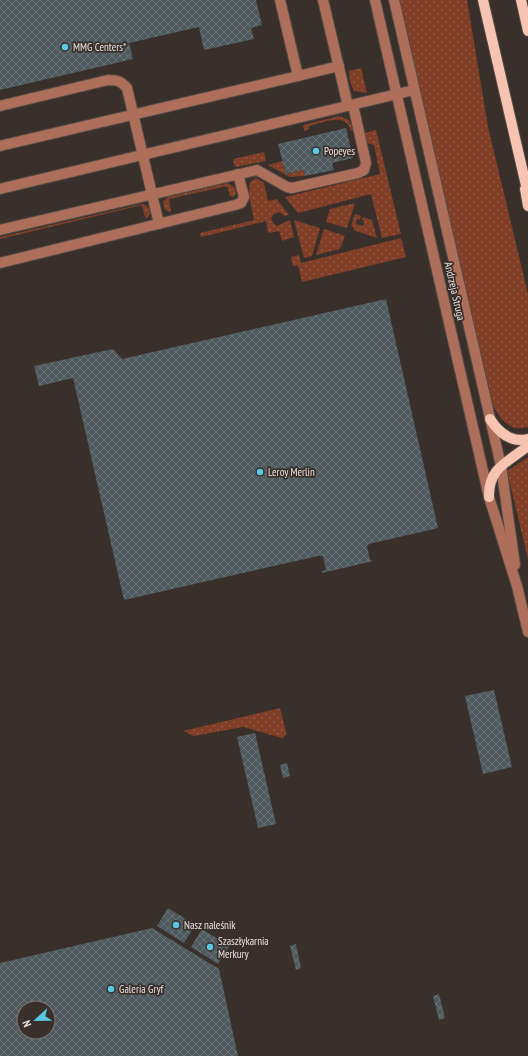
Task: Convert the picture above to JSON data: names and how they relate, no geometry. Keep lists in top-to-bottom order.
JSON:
{
  "streets": {
    "street": ["Andrzeja Struga"]
  },
  "places": [
    "MMG Centers*",
    "Popeyes",
    "Leroy Merlin",
    "Nasz naleśnik",
    "Szaszłykarnia Merkury",
    "Galeria Gryf"
  ],
  "north": "left"
}
